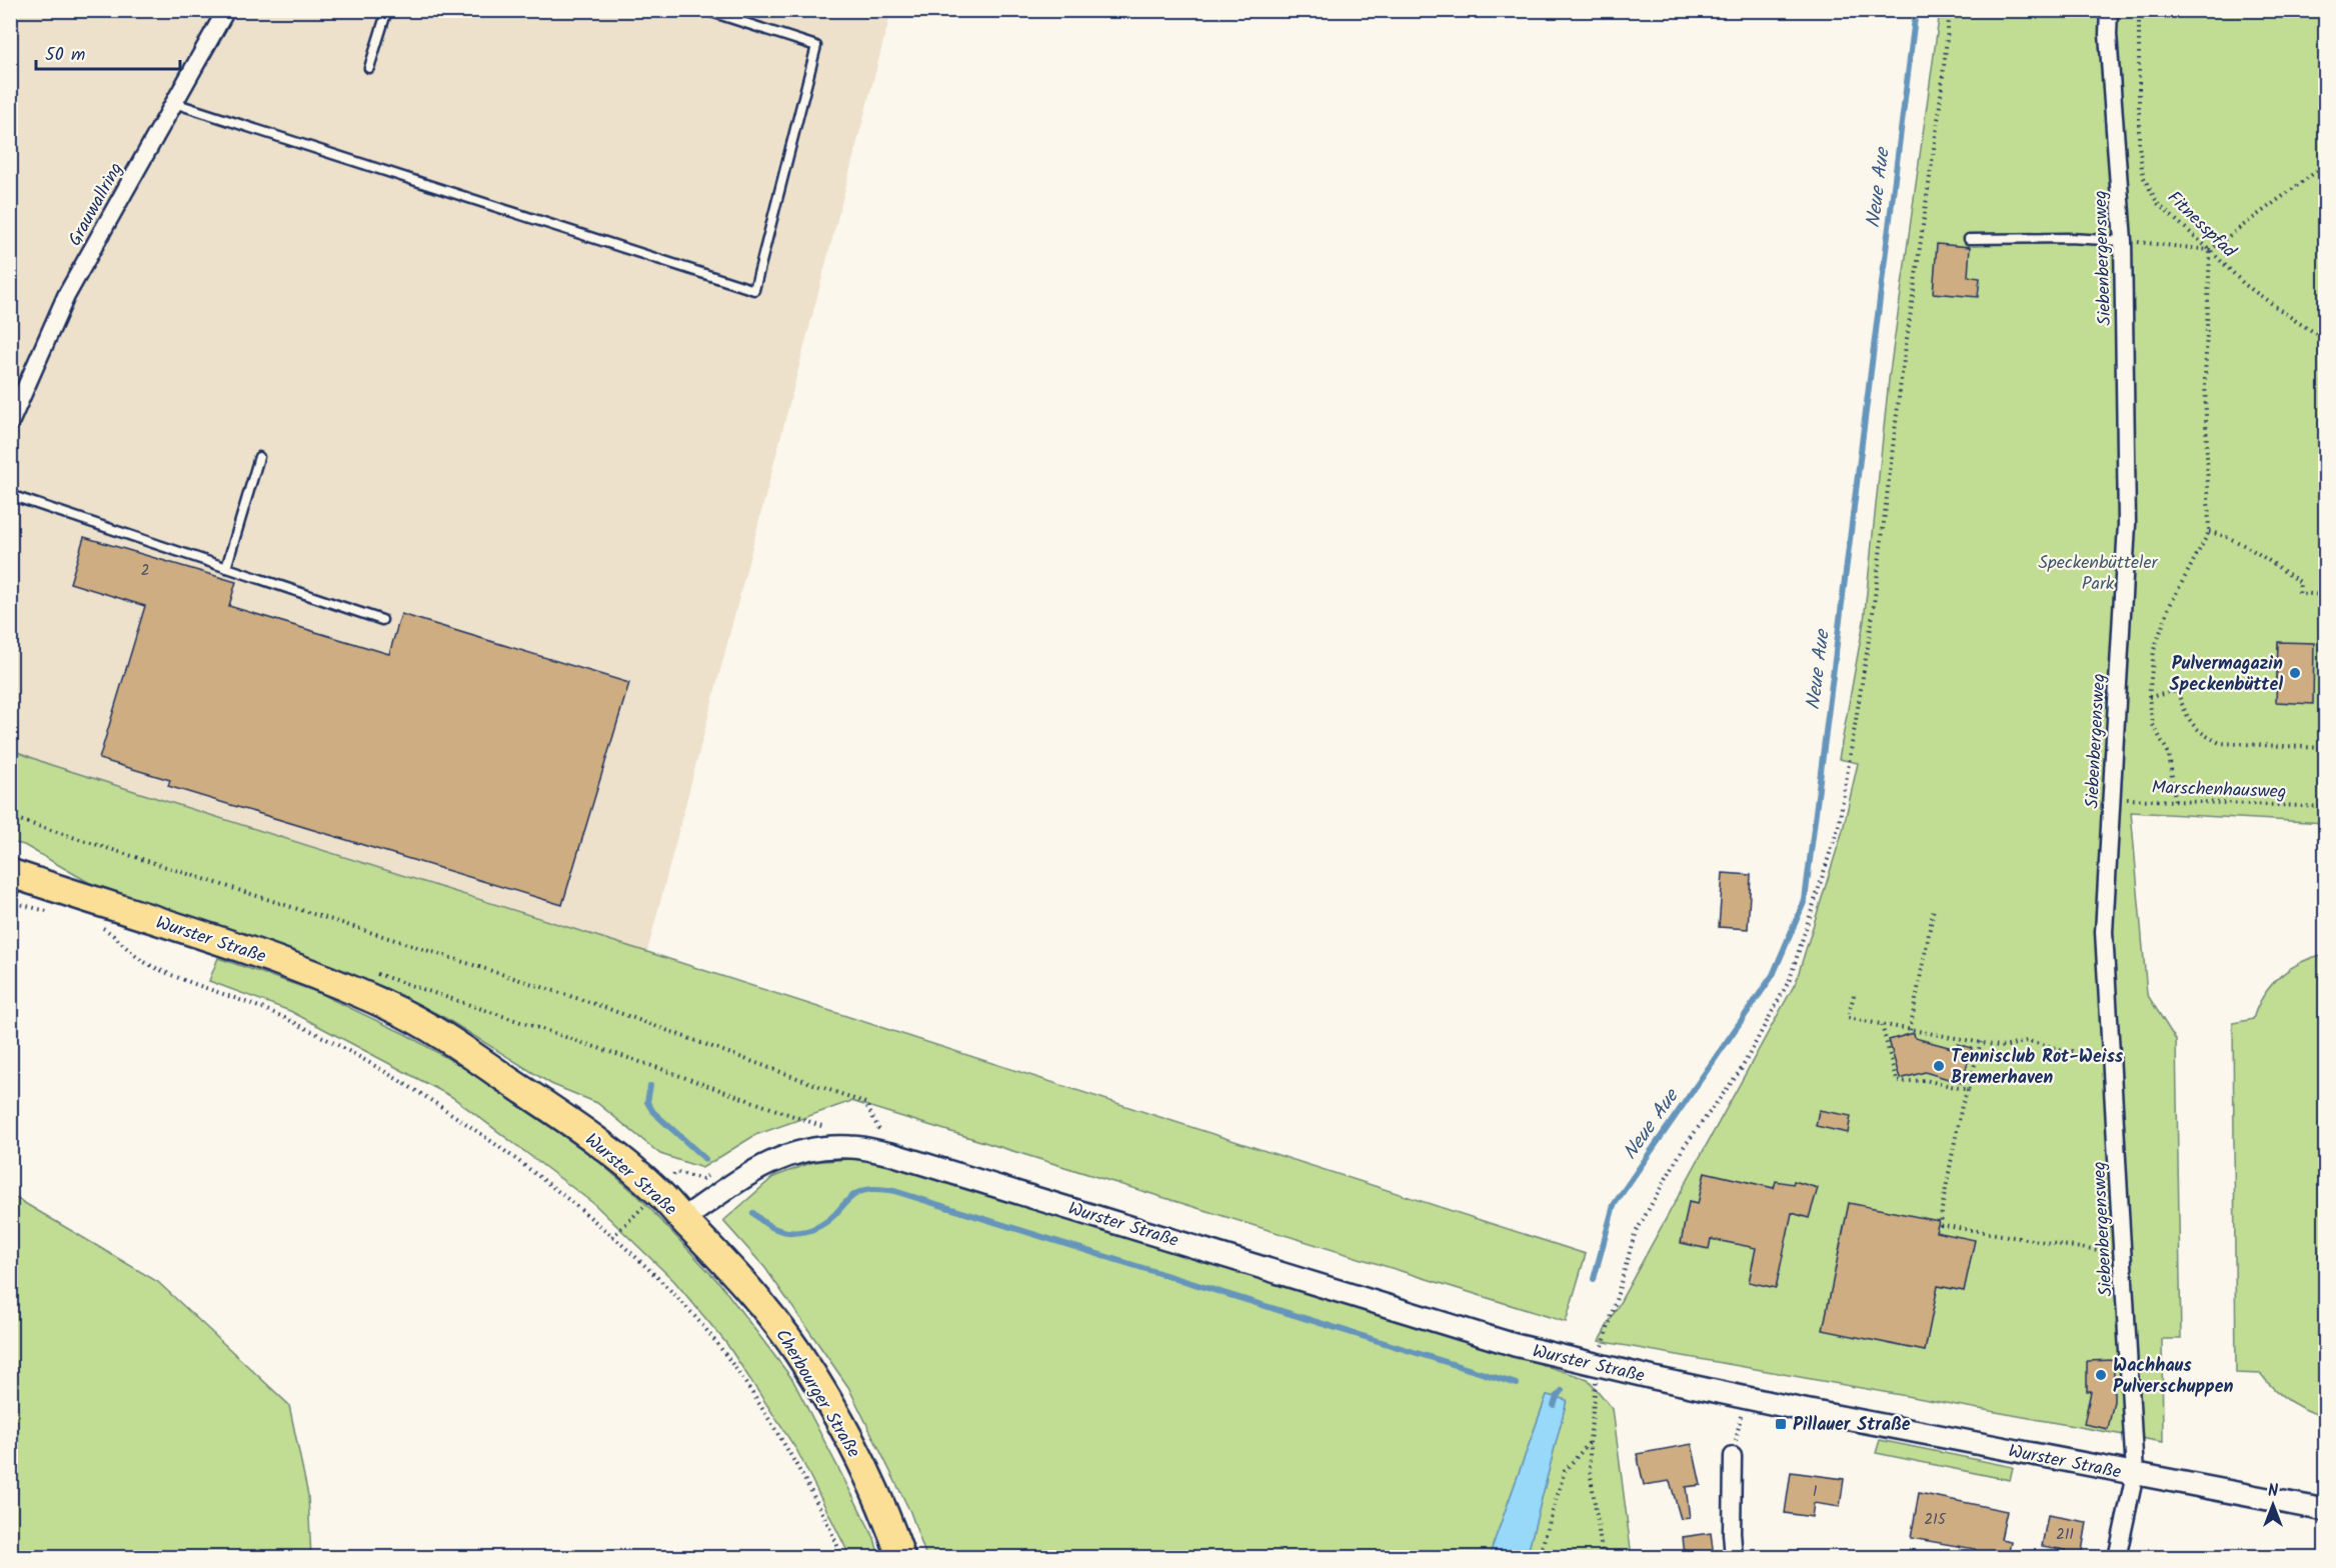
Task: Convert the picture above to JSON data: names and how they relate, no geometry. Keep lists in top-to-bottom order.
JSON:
{
  "streets": {
    "main road": ["Wurster Straße", "Cherbourger Straße"],
    "street": ["Grauwallring", "Siebenbergensweg"],
    "path": ["Fitnesspfad", "Marschenhausweg"]
  },
  "crossings": [
    ["Siebenbergensweg", "Marschenhausweg"],
    ["Siebenbergensweg", "Wurster Straße"],
    ["Wurster Straße", "Cherbourger Straße"]
  ],
  "water": ["Neue Aue"],
  "parks": ["Speckenbütteler Park"],
  "places": {
    "other": ["Pulvermagazin Speckenbüttel", "Tennisclub Rot-Weiss Bremerhaven", "Wachhaus Pulverschuppen"],
    "transit": ["Pillauer Straße"]
  },
  "house_numbers": [
    "2",
    "1",
    "215",
    "211"
  ],
  "scale_bar": "50 m",
  "north": "top"
}
